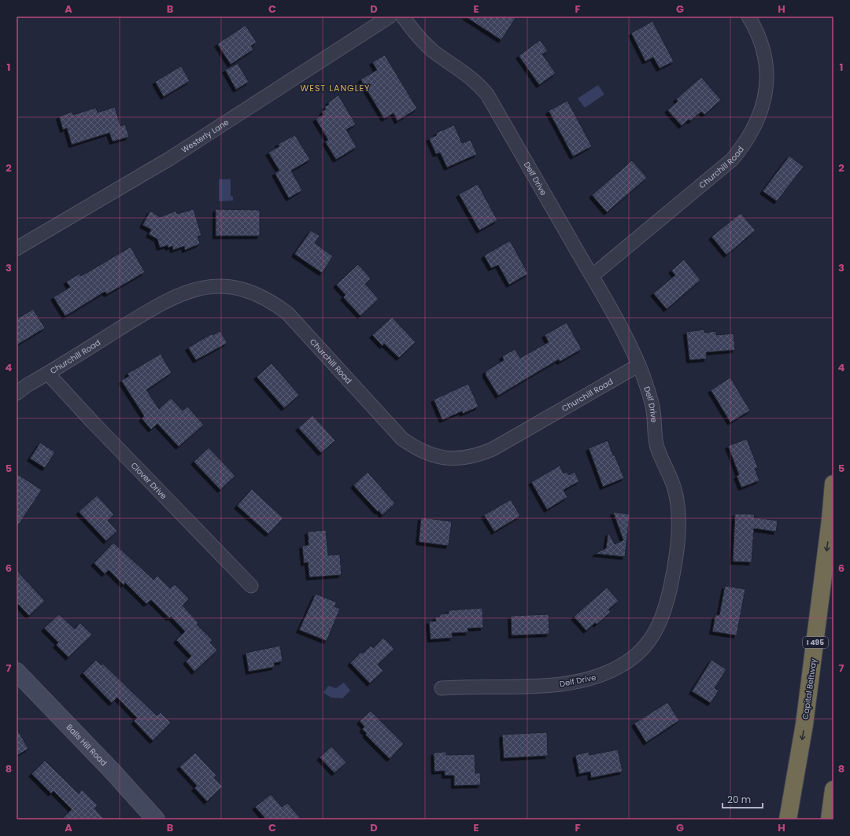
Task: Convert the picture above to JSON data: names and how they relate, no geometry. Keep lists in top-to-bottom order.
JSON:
{
  "streets": {
    "highway": ["I 495", "Capital Beltway"],
    "street": [
      "Westerly Lane",
      "Churchill Road",
      "Delf Drive",
      "Clover Drive",
      "Balls Hill Road"
    ]
  },
  "crossings": [
    ["Churchill Road", "Delf Drive"],
    ["Churchill Road", "Clover Drive"]
  ],
  "one_way": ["Capital Beltway"],
  "districts": ["WEST LANGLEY"],
  "scale_bar": "20 m",
  "grid": {
    "columns": [
      "A",
      "B",
      "C",
      "D",
      "E",
      "F",
      "G",
      "H"
    ],
    "rows": [
      "1",
      "2",
      "3",
      "4",
      "5",
      "6",
      "7",
      "8"
    ]
  }
}
